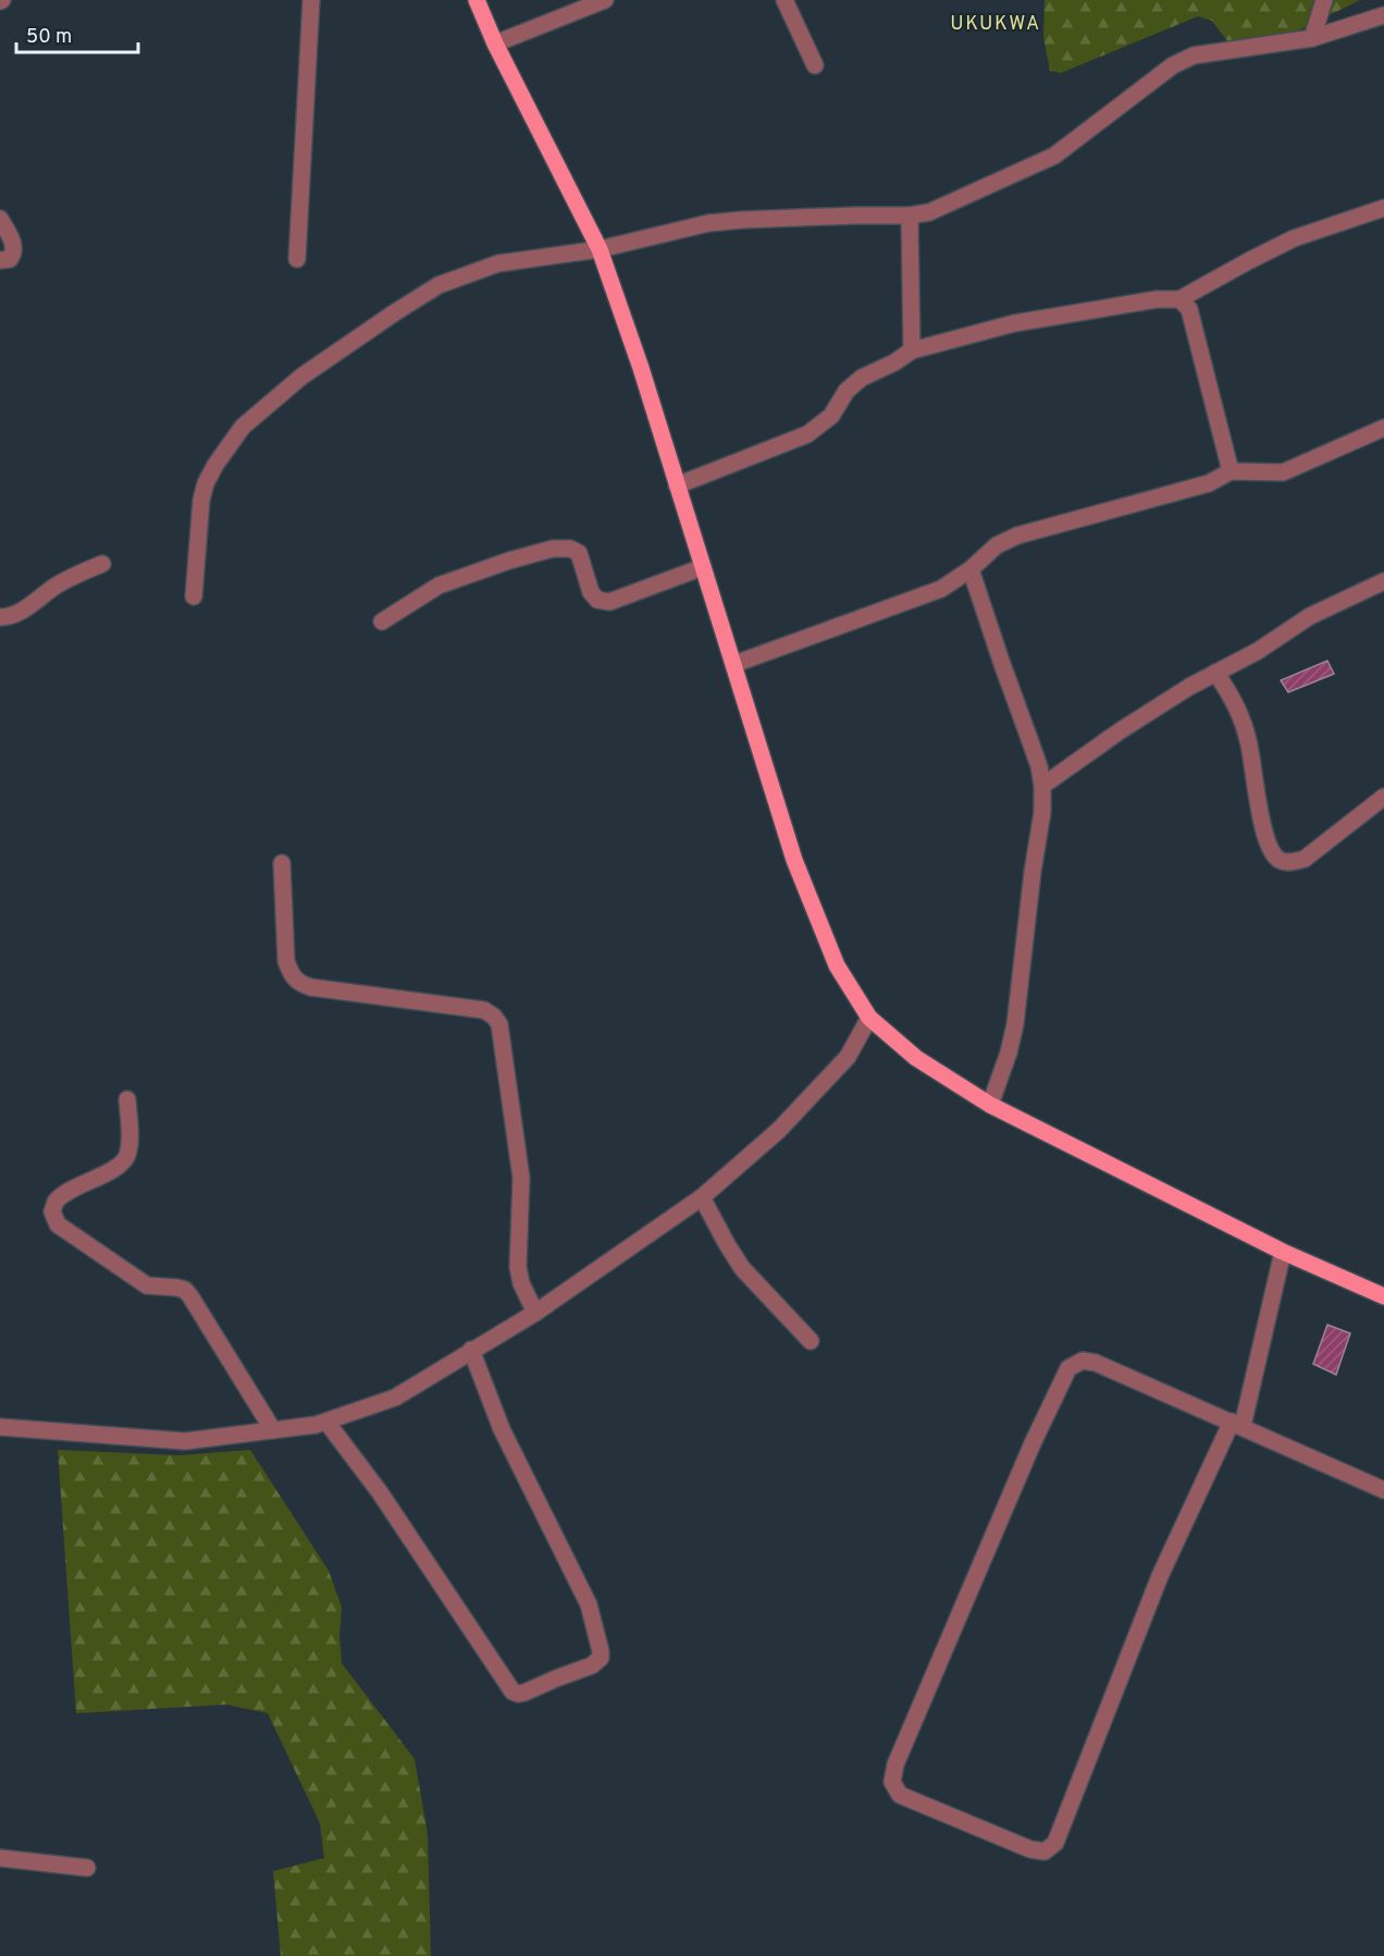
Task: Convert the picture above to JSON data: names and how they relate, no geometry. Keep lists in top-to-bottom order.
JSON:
{
  "districts": ["UKUKWA"],
  "scale_bar": "50 m"
}
